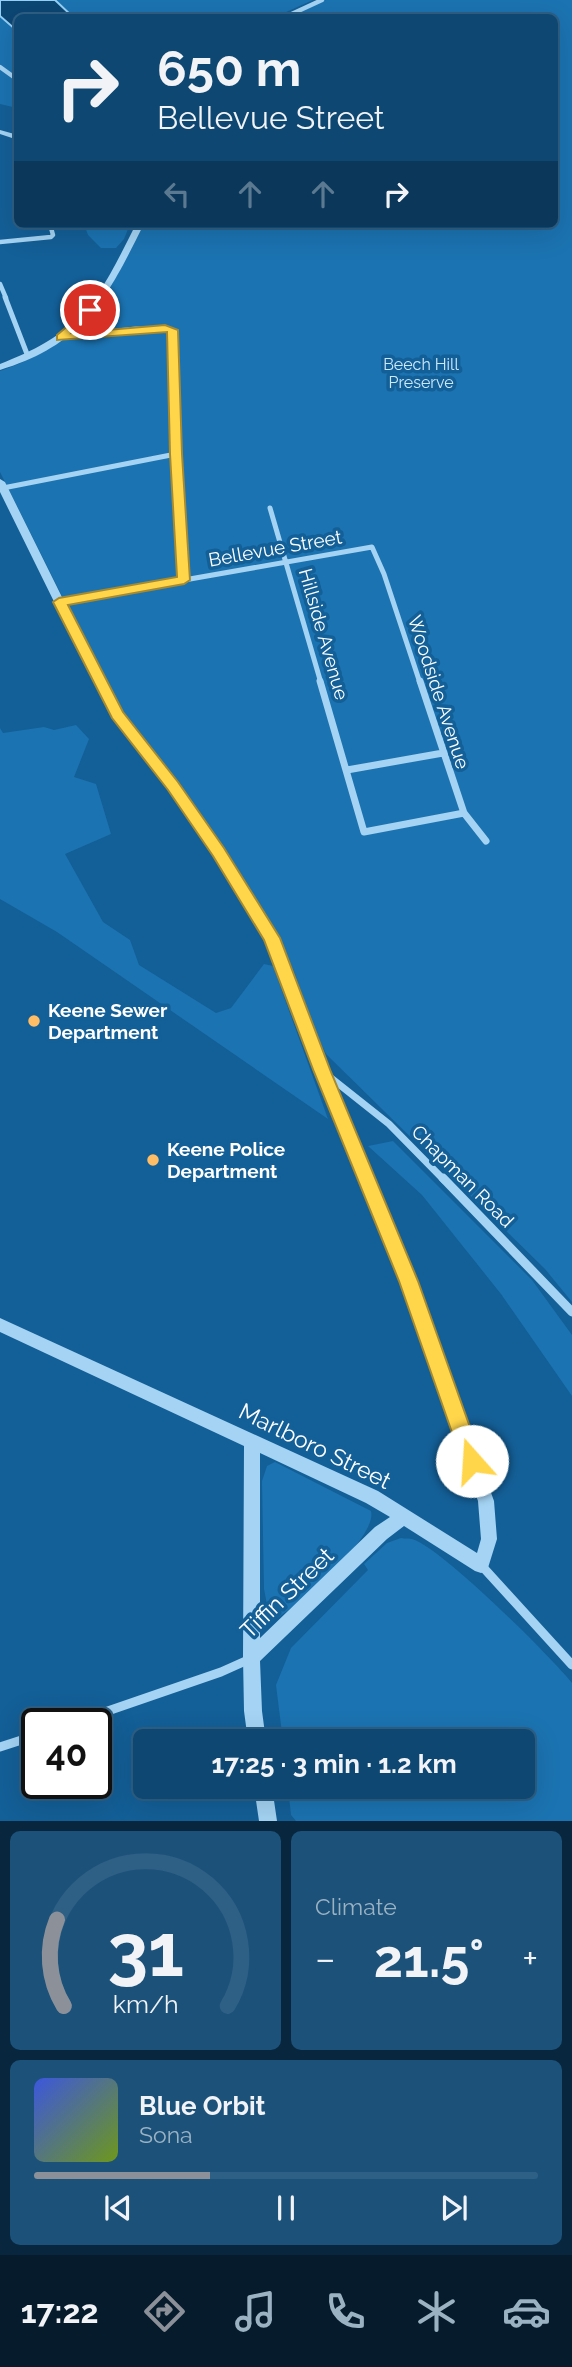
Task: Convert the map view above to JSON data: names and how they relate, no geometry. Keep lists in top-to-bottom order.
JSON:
{
  "streets": {
    "street": [
      "Bellevue Street",
      "Hillside Avenue",
      "Woodside Avenue",
      "Chapman Road",
      "Marlboro Street",
      "Tiffin Street"
    ]
  },
  "crossings": [
    ["Bellevue Street", "Hillside Avenue"],
    ["Bellevue Street", "Woodside Avenue"],
    ["Hillside Avenue", "Woodside Avenue"],
    ["Marlboro Street", "Tiffin Street"]
  ],
  "parks": ["Beech Hill Preserve"],
  "places": ["Keene Sewer Department", "Keene Police Department"],
  "page": {
    "turn": ["650 m", "Bellevue Street"],
    "limit": "40",
    "trip": "17:25 · 3 min · 1.2 km",
    "tile": "Climate",
    "heat": ["−", "21.5°", "+"],
    "song": ["Blue Orbit", "Sona"],
    "tabs": "17:22",
    "gauge": ["31", "km/h"]
  }
}
